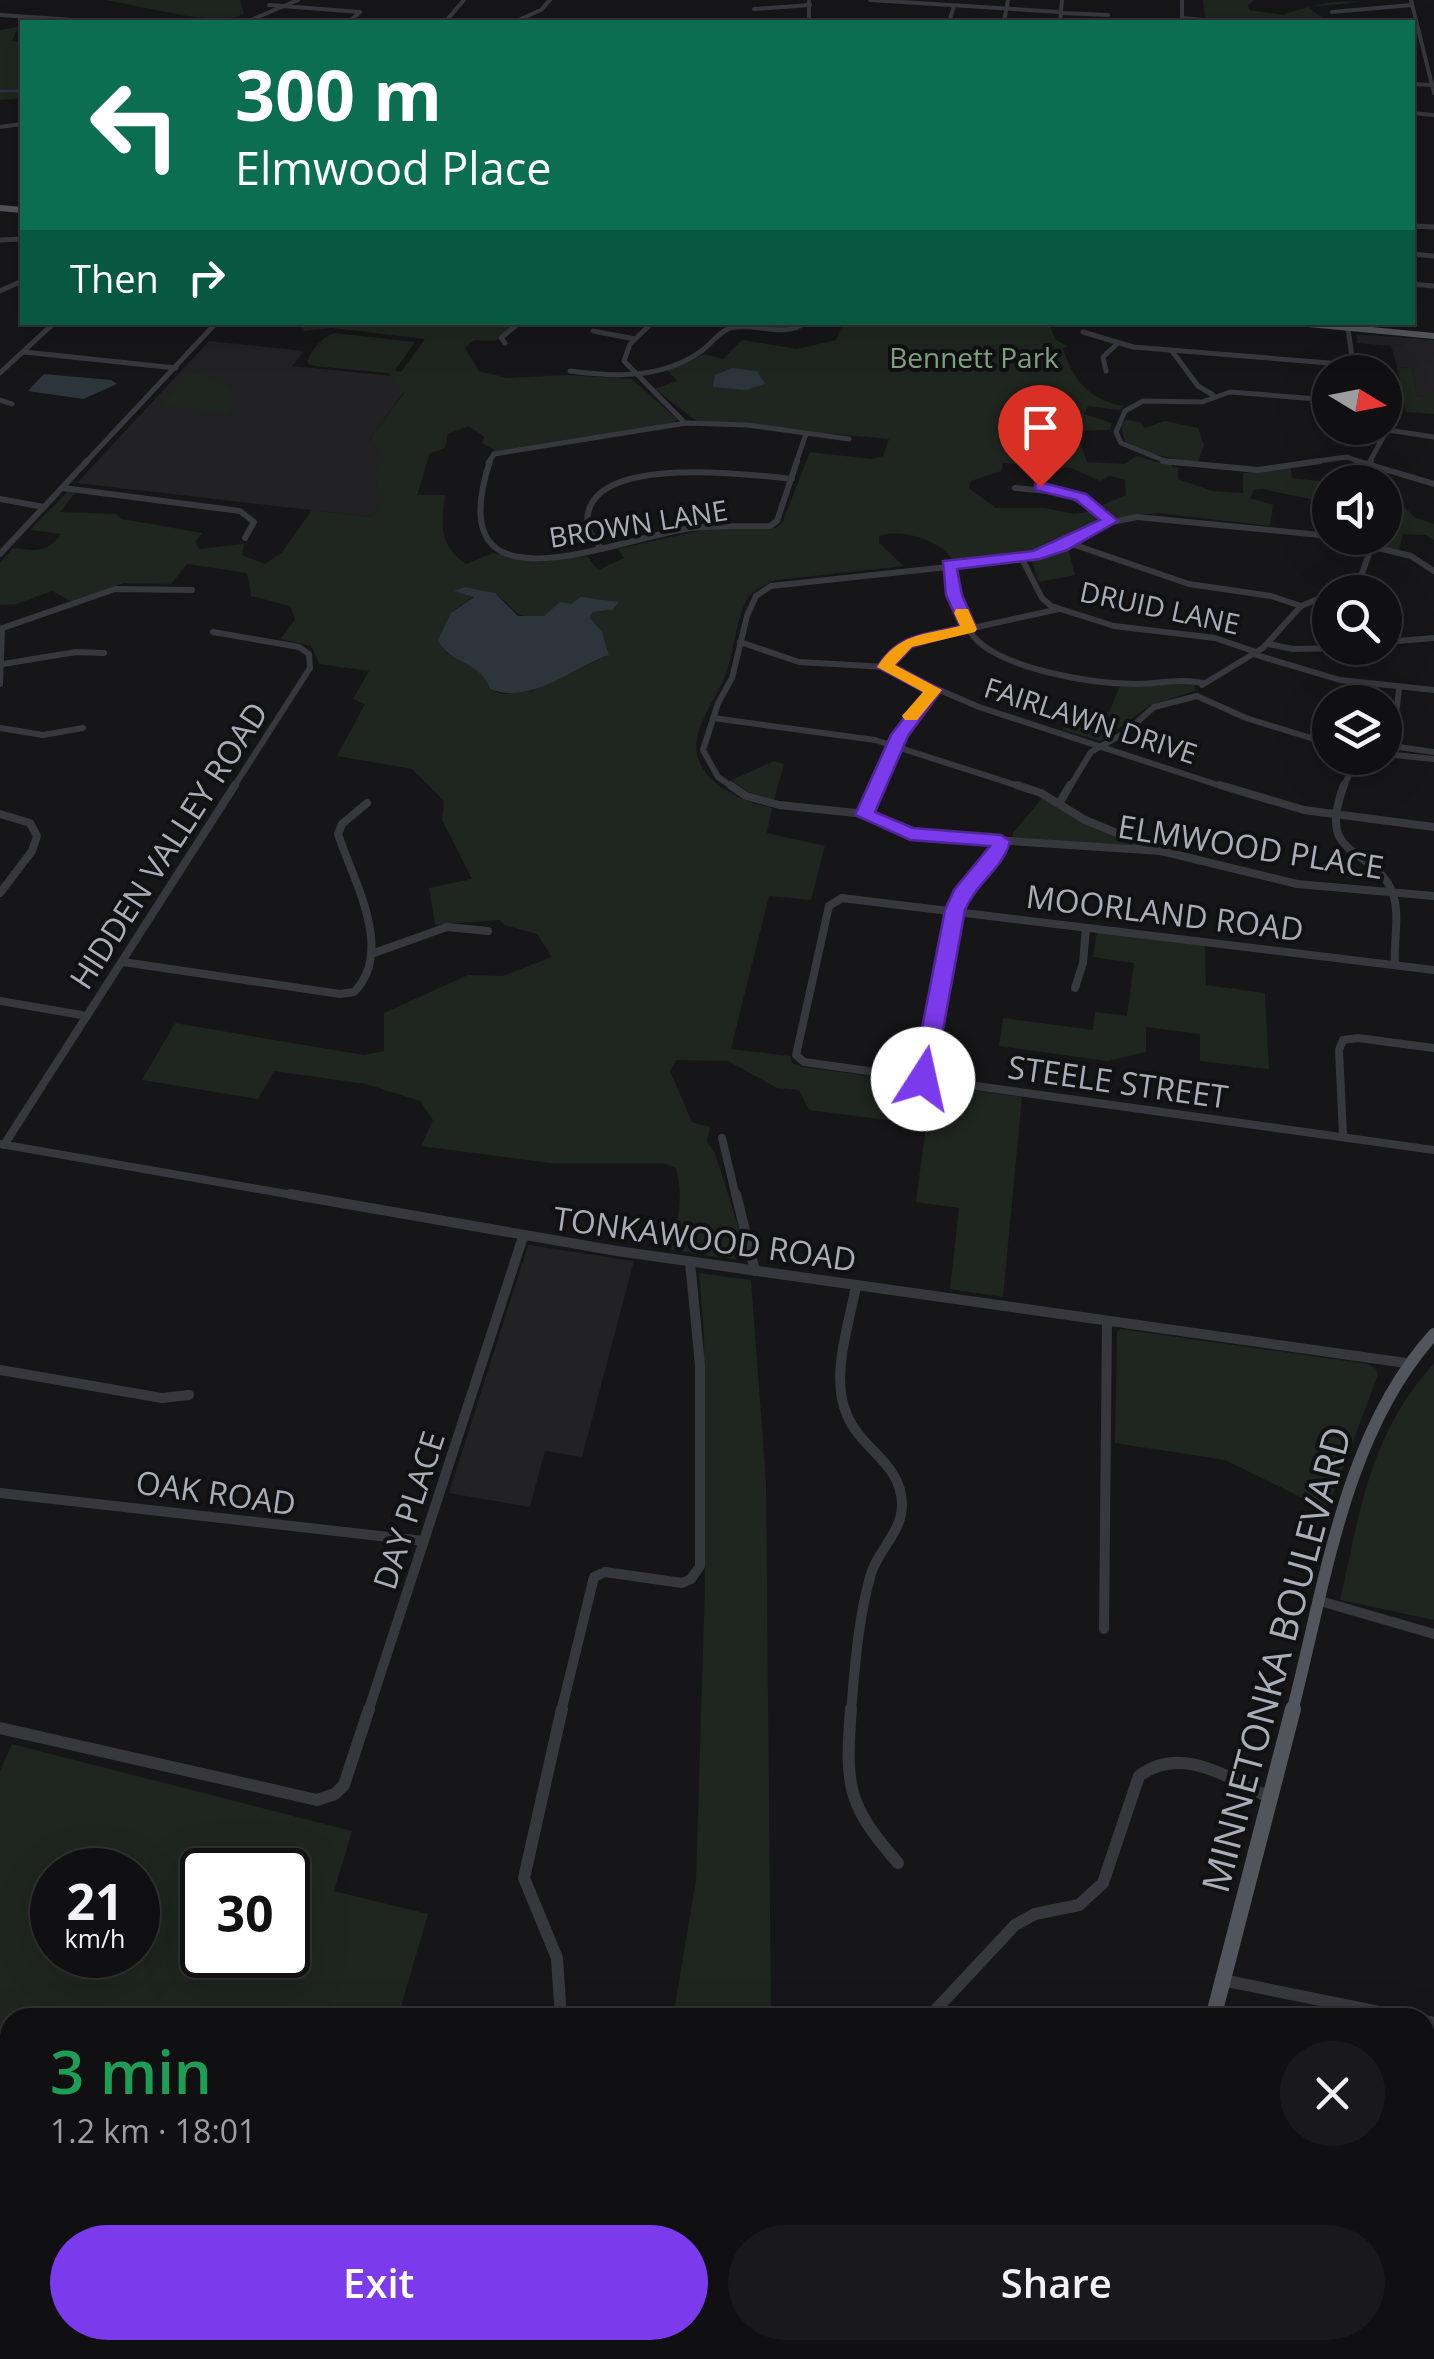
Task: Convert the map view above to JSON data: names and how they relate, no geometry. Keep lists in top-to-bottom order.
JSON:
{
  "streets": {
    "main road": ["MINNETONKA BOULEVARD"],
    "street": [
      "BROWN LANE",
      "DRUID LANE",
      "FAIRLAWN DRIVE",
      "HIDDEN VALLEY ROAD",
      "ELMWOOD PLACE",
      "MOORLAND ROAD",
      "STEELE STREET",
      "TONKAWOOD ROAD",
      "OAK ROAD",
      "DAY PLACE"
    ]
  },
  "crossings": [
    ["HIDDEN VALLEY ROAD", "TONKAWOOD ROAD"],
    ["MOORLAND ROAD", "STEELE STREET"],
    ["TONKAWOOD ROAD", "DAY PLACE"],
    ["TONKAWOOD ROAD", "MINNETONKA BOULEVARD"],
    ["OAK ROAD", "DAY PLACE"]
  ],
  "parks": ["Bennett Park"],
  "north": "right",
  "page": {
    "turn": ["300 m", "Elmwood Place"],
    "then": "Then",
    "speed": "21 km/h",
    "limit": "30",
    "heading": ["3 min", "1.2 km · 18:01"],
    "buttons": ["Exit", "Share"]
  }
}
